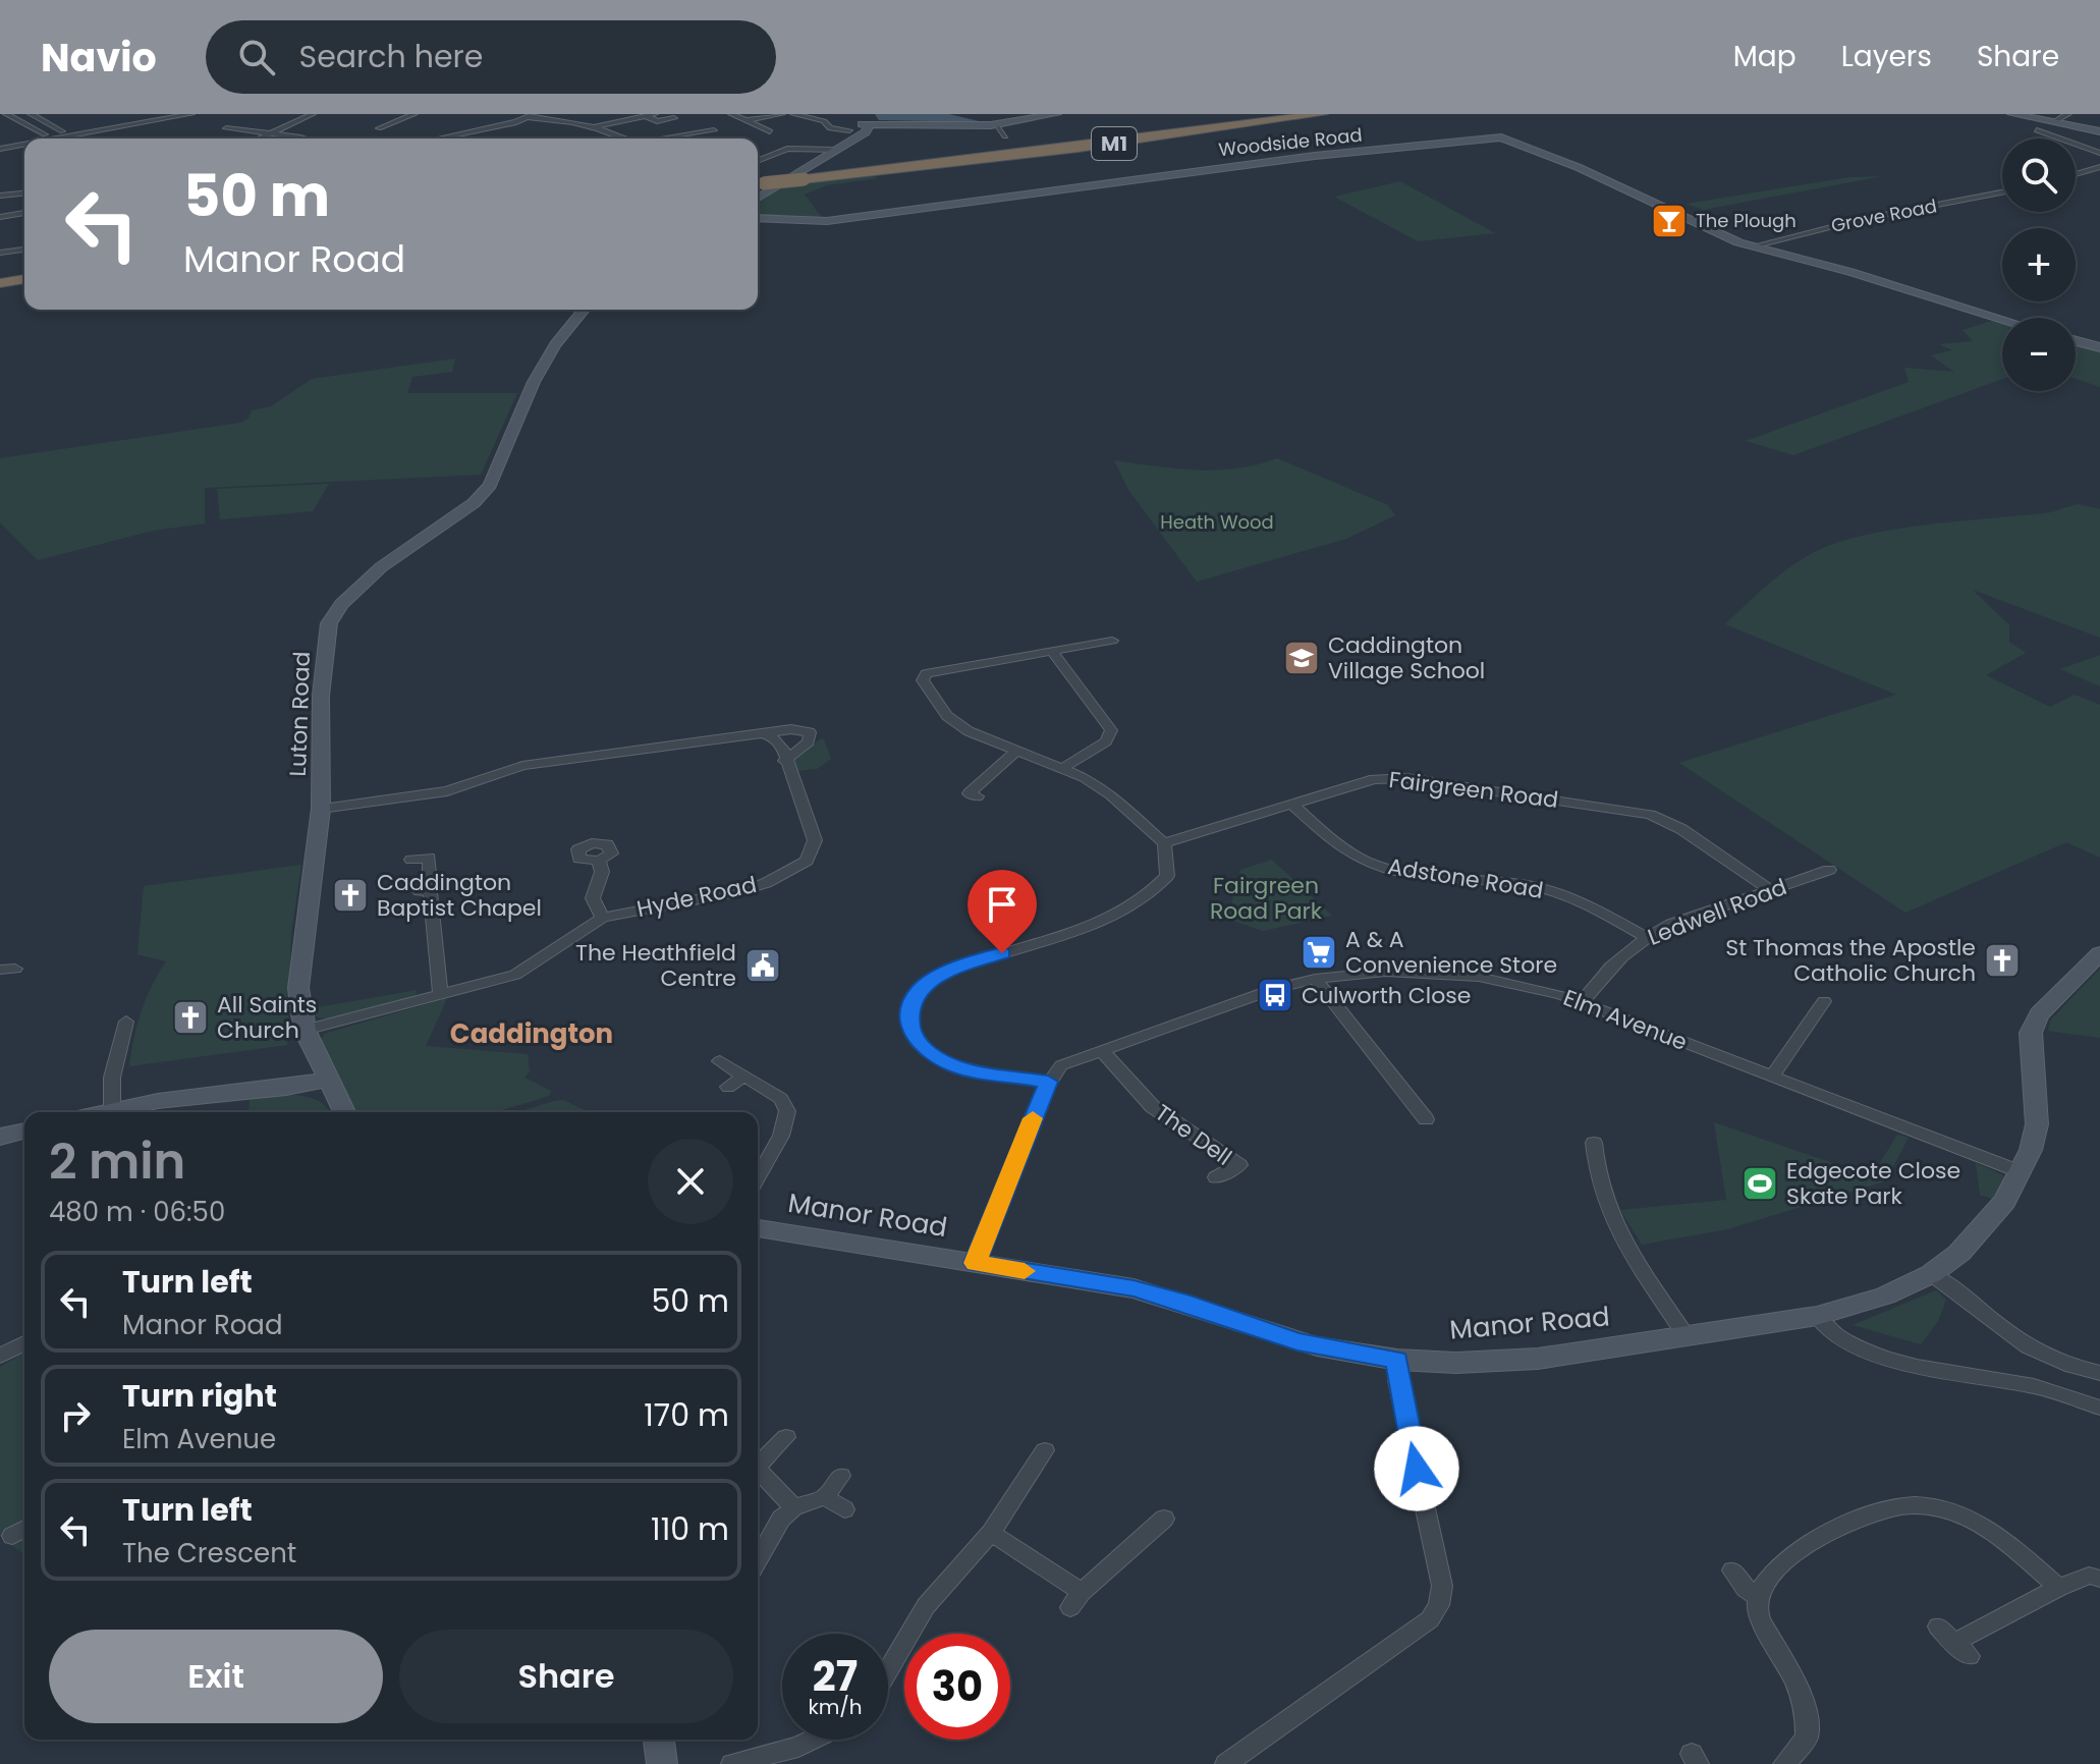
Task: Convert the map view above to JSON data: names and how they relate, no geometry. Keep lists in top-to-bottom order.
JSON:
{
  "streets": {
    "highway": ["M1"],
    "street": [
      "Woodside Road",
      "Grove Road",
      "Luton Road",
      "Fairgreen Road",
      "Adstone Road",
      "Hyde Road",
      "Ledwell Road",
      "Elm Avenue",
      "The Dell",
      "Manor Road"
    ]
  },
  "crossings": [
    ["Woodside Road", "Grove Road"],
    ["Luton Road", "Hyde Road"],
    ["Fairgreen Road", "Adstone Road"],
    ["Fairgreen Road", "Ledwell Road"],
    ["Adstone Road", "Ledwell Road"],
    ["Ledwell Road", "Elm Avenue"],
    ["Elm Avenue", "The Dell"],
    ["Elm Avenue", "Manor Road"]
  ],
  "districts": ["Caddington"],
  "parks": ["Heath Wood", "Fairgreen Road Park"],
  "places": {
    "bar": ["The Plough"],
    "school or university": ["Caddington Village School"],
    "church": ["Caddington Baptist Chapel", "St Thomas the Apostle Catholic Church", "All Saints Church"],
    "supermarket": ["A & A Convenience Store"],
    "public building": ["The Heathfield Centre"],
    "bus stop": ["Culworth Close"],
    "sports": ["Edgecote Close Skate Park"]
  },
  "page": {
    "header": "Navio",
    "search": "Search here",
    "nav": ["Map", "Layers", "Share"],
    "map_buttons": ["+", "−"],
    "turn": ["50 m", "Manor Road"],
    "heading": ["2 min", "480 m · 06:50"],
    "list": [
      {
        "name": "Turn left",
        "note": "Manor Road",
        "value": "50 m"
      },
      {
        "name": "Turn right",
        "note": "Elm Avenue",
        "value": "170 m"
      },
      {
        "name": "Turn left",
        "note": "The Crescent",
        "value": "110 m"
      }
    ],
    "buttons": ["Exit", "Share"],
    "speed": "27 km/h",
    "limit": "30"
  }
}
